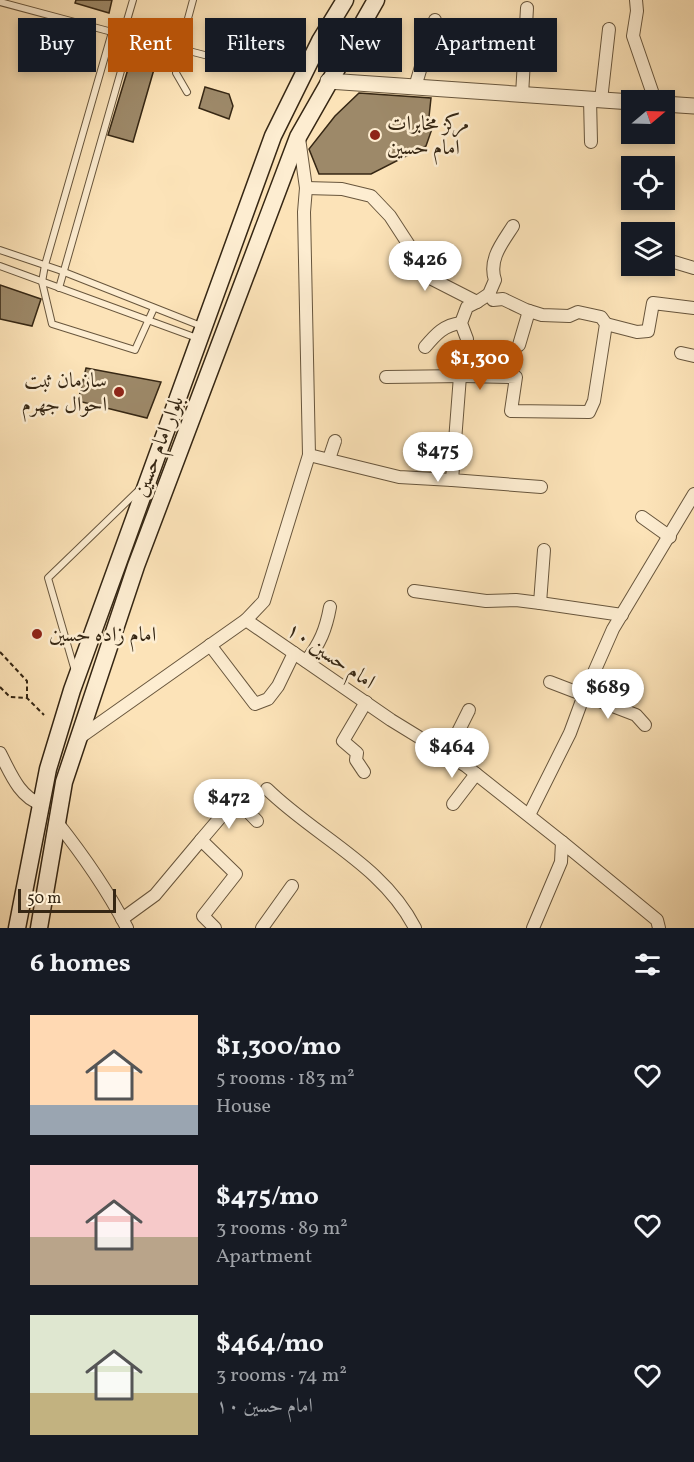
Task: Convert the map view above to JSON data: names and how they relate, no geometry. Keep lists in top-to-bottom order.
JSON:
{
  "streets": {
    "main road": ["بلوار امام حسین"],
    "street": ["امام حسین ۱۰"]
  },
  "places": ["مرکز مخابرات امام حسین", "سازمان ثبت احوال جهرم", "امام زاده حسین"],
  "scale_bar": "50 m",
  "north": "right",
  "page": {
    "chip": [
      "Buy",
      "Rent",
      "Filters",
      "New",
      "Apartment"
    ],
    "price": [
      "$426",
      "$1,300",
      "$475",
      "$689",
      "$464",
      "$472"
    ],
    "scale": "50 m",
    "heading": "6 homes",
    "list": [
      {
        "name": "$1,300/mo",
        "note": "5 rooms · 183 m² · House"
      },
      {
        "name": "$475/mo",
        "note": "3 rooms · 89 m² · Apartment"
      },
      {
        "name": "$464/mo",
        "note": "3 rooms · 74 m² · امام حسین ۱۰"
      }
    ]
  }
}
